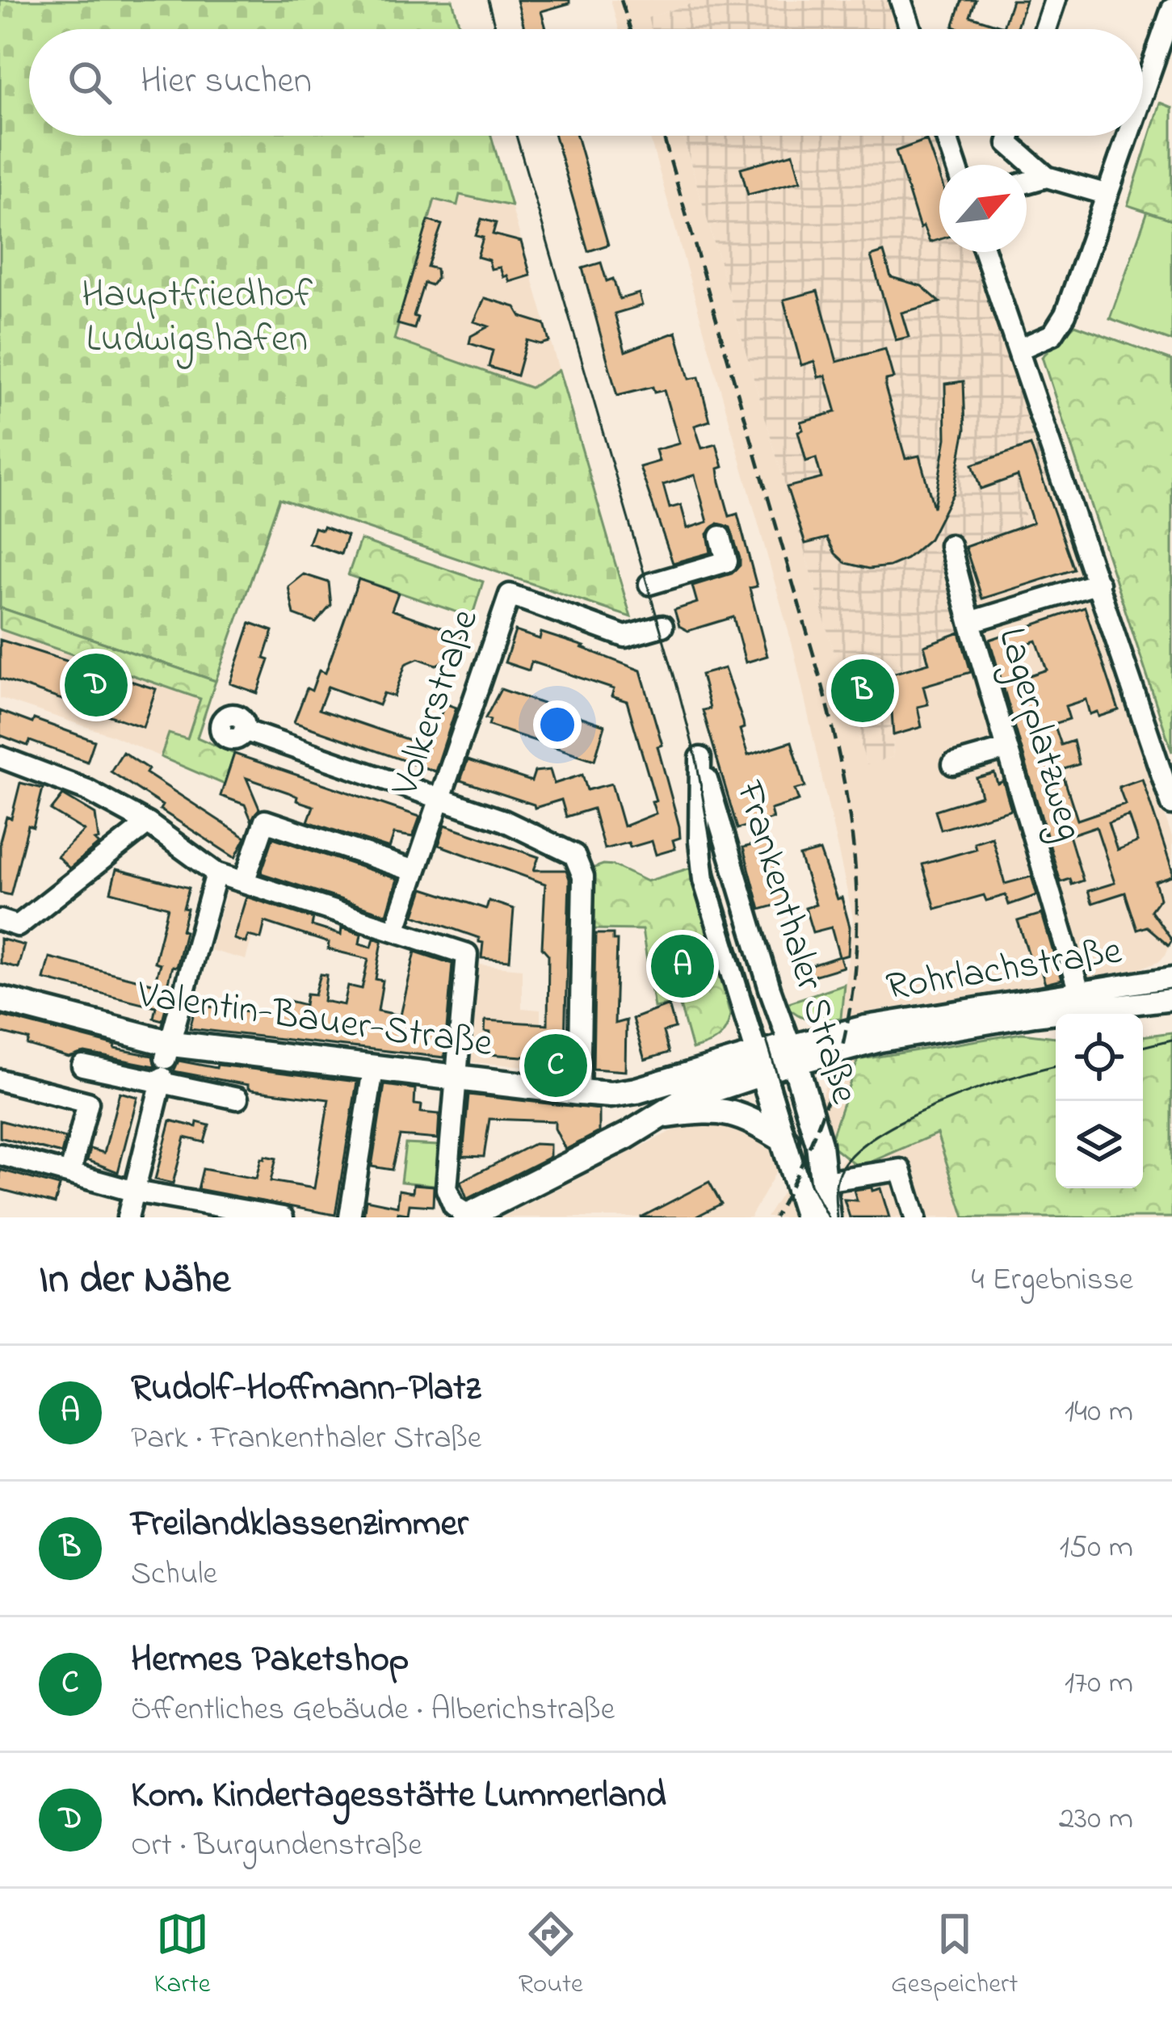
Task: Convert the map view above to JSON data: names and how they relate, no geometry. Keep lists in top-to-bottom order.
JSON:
{
  "streets": {
    "main road": ["Frankenthaler Straße", "Valentin-Bauer-Straße"],
    "street": ["Volkerstraße", "Lagerplatzweg", "Rohrlachstraße"]
  },
  "crossings": [
    ["Lagerplatzweg", "Rohrlachstraße"],
    ["Frankenthaler Straße", "Rohrlachstraße"],
    ["Frankenthaler Straße", "Valentin-Bauer-Straße"],
    ["Rohrlachstraße", "Valentin-Bauer-Straße"]
  ],
  "parks": ["Hauptfriedhof Ludwigshafen"],
  "north": "top right",
  "page": {
    "search": "Hier suchen",
    "pins": [
      "D",
      "B",
      "A",
      "C"
    ],
    "heading": ["In der Nähe", "4 Ergebnisse"],
    "list": [
      {
        "mark": "A",
        "name": "Rudolf-Hoffmann-Platz",
        "note": "Park · Frankenthaler Straße",
        "value": "140 m"
      },
      {
        "mark": "B",
        "name": "Freilandklassenzimmer",
        "note": "Schule",
        "value": "150 m"
      },
      {
        "mark": "C",
        "name": "Hermes Paketshop",
        "note": "Öffentliches Gebäude · Alberichstraße",
        "value": "170 m"
      },
      {
        "mark": "D",
        "name": "Kom. Kindertagesstätte Lummerland",
        "note": "Ort · Burgundenstraße",
        "value": "230 m"
      }
    ],
    "nav": ["Karte", "Route", "Gespeichert"]
  }
}
